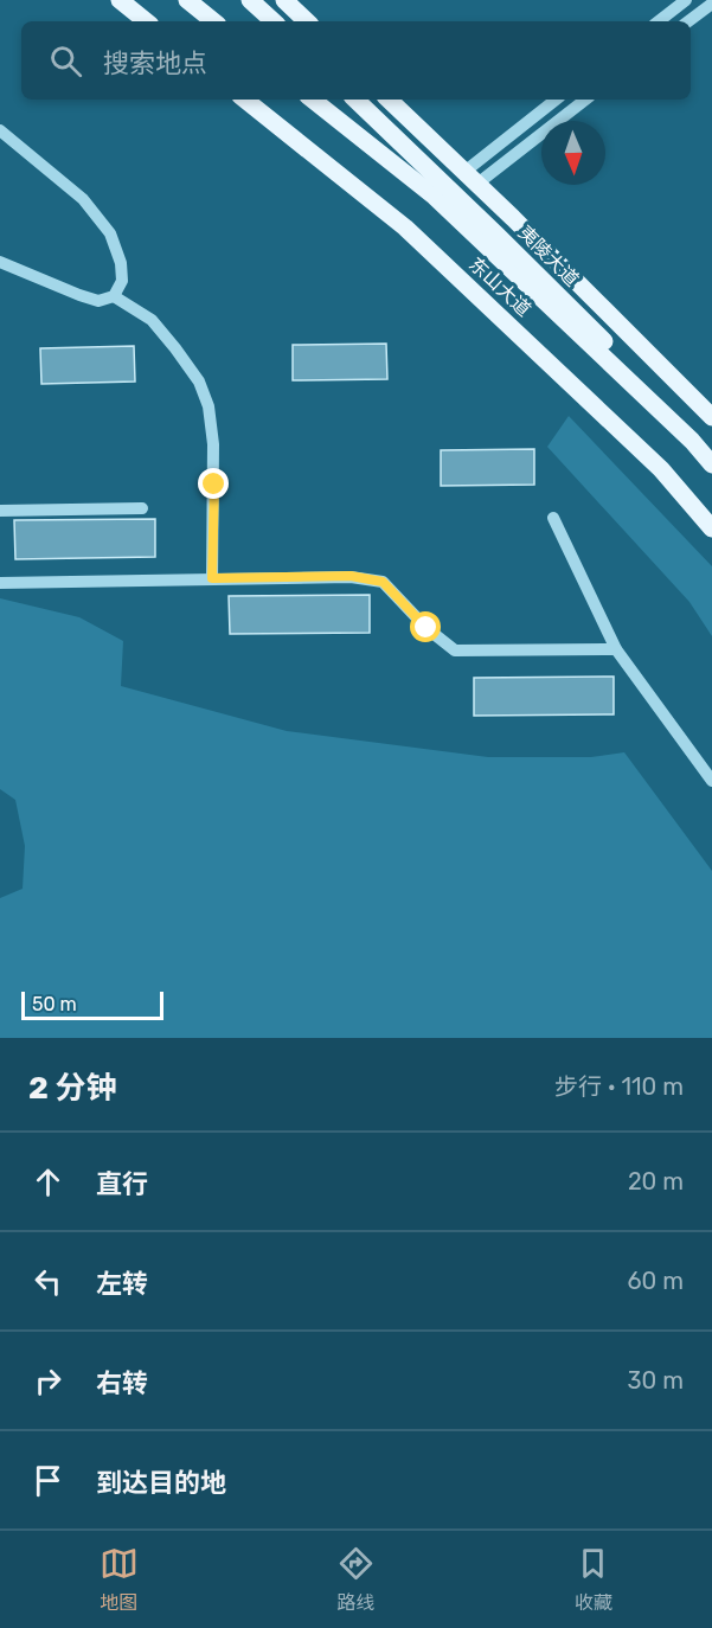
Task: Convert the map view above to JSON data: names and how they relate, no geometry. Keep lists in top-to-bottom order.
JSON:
{
  "streets": {
    "main road": ["夷陵大道", "东山大道"]
  },
  "scale_bar": "50 m",
  "north": "bottom",
  "page": {
    "search": "搜索地点",
    "scale": "50 m",
    "heading": ["2 分钟", "步行 · 110 m"],
    "list": [
      ["直行", "20 m"],
      ["左转", "60 m"],
      ["右转", "30 m"],
      "到达目的地"
    ],
    "nav": ["地图", "路线", "收藏"]
  }
}
